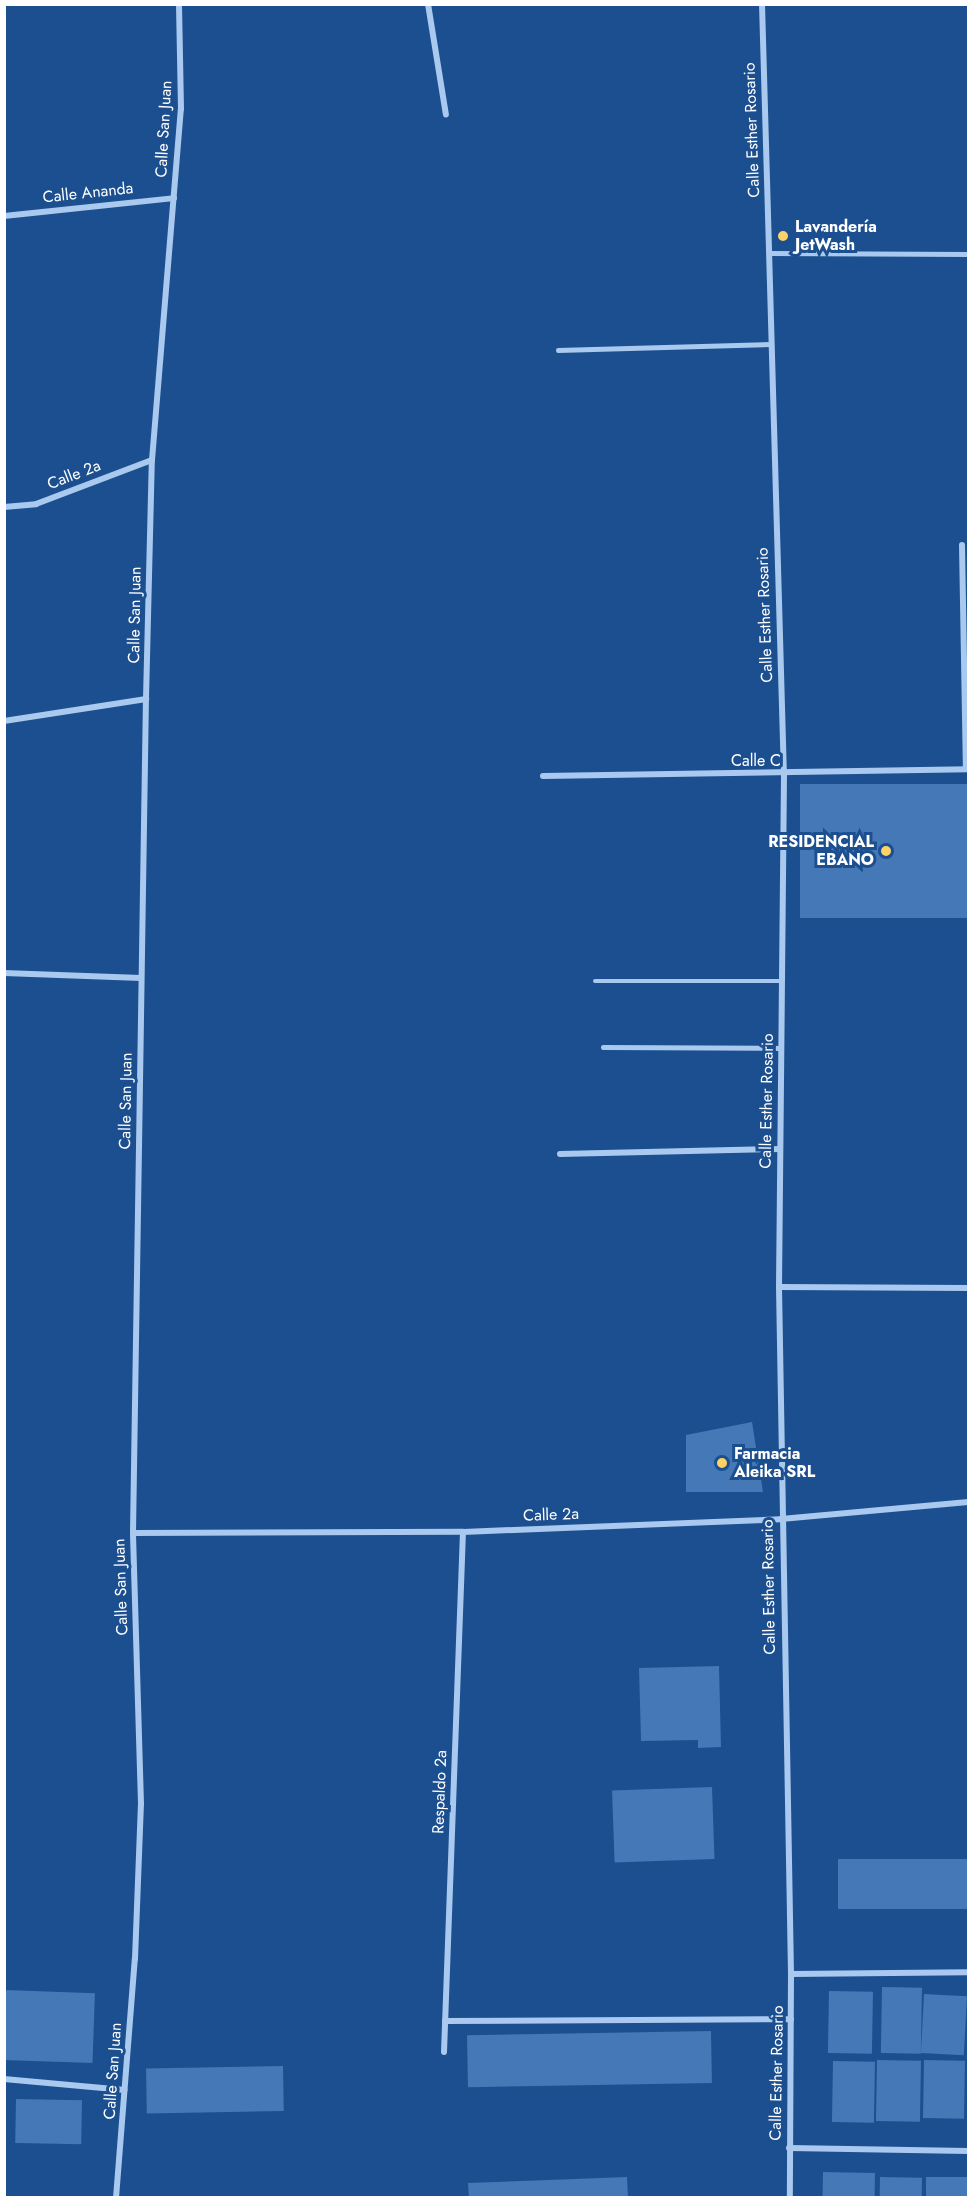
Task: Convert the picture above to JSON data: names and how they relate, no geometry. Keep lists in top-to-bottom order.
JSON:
{
  "streets": {
    "street": [
      "Calle San Juan",
      "Calle Esther Rosario",
      "Calle Ananda",
      "Calle 2a",
      "Calle C",
      "Respaldo 2a"
    ]
  },
  "crossings": [
    ["Calle San Juan", "Calle Ananda"],
    ["Calle San Juan", "Calle 2a"],
    ["Calle Esther Rosario", "Calle 2a"],
    ["Calle Esther Rosario", "Calle C"],
    ["Calle 2a", "Respaldo 2a"]
  ],
  "places": ["Lavandería JetWash", "RESIDENCIAL EBANO", "Farmacia Aleika SRL"]
}
